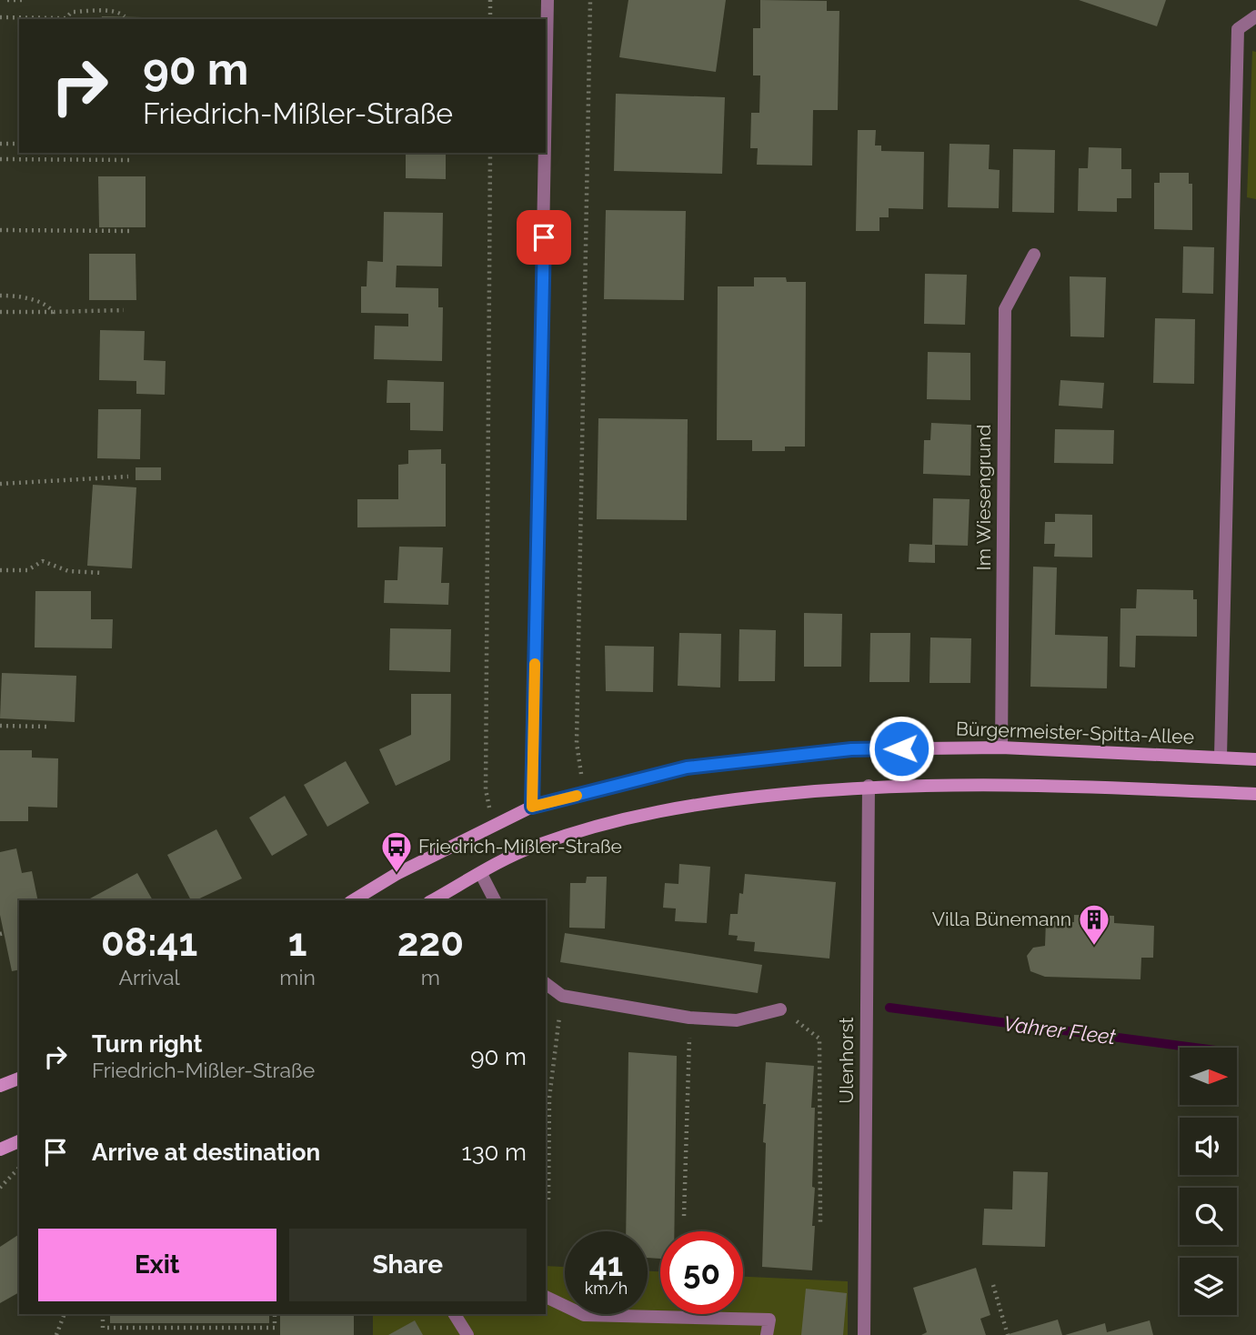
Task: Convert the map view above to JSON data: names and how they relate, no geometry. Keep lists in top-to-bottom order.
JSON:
{
  "streets": {
    "main road": ["Bürgermeister-Spitta-Allee"],
    "street": ["Im Wiesengrund", "Ulenhorst"]
  },
  "crossings": [
    ["Im Wiesengrund", "Bürgermeister-Spitta-Allee"]
  ],
  "water": ["Vahrer Fleet"],
  "places": {
    "bus stop": ["Friedrich-Mißler-Straße"],
    "building": ["Villa Bünemann"]
  },
  "north": "right",
  "page": {
    "turn": ["90 m", "Friedrich-Mißler-Straße"],
    "eta": [
      "08:41",
      "Arrival",
      "1",
      "min",
      "220",
      "m"
    ],
    "list": [
      {
        "name": "Turn right",
        "note": "Friedrich-Mißler-Straße",
        "value": "90 m"
      },
      {
        "name": "Arrive at destination",
        "value": "130 m"
      }
    ],
    "buttons": ["Exit", "Share"],
    "speed": "41 km/h",
    "limit": "50"
  }
}
